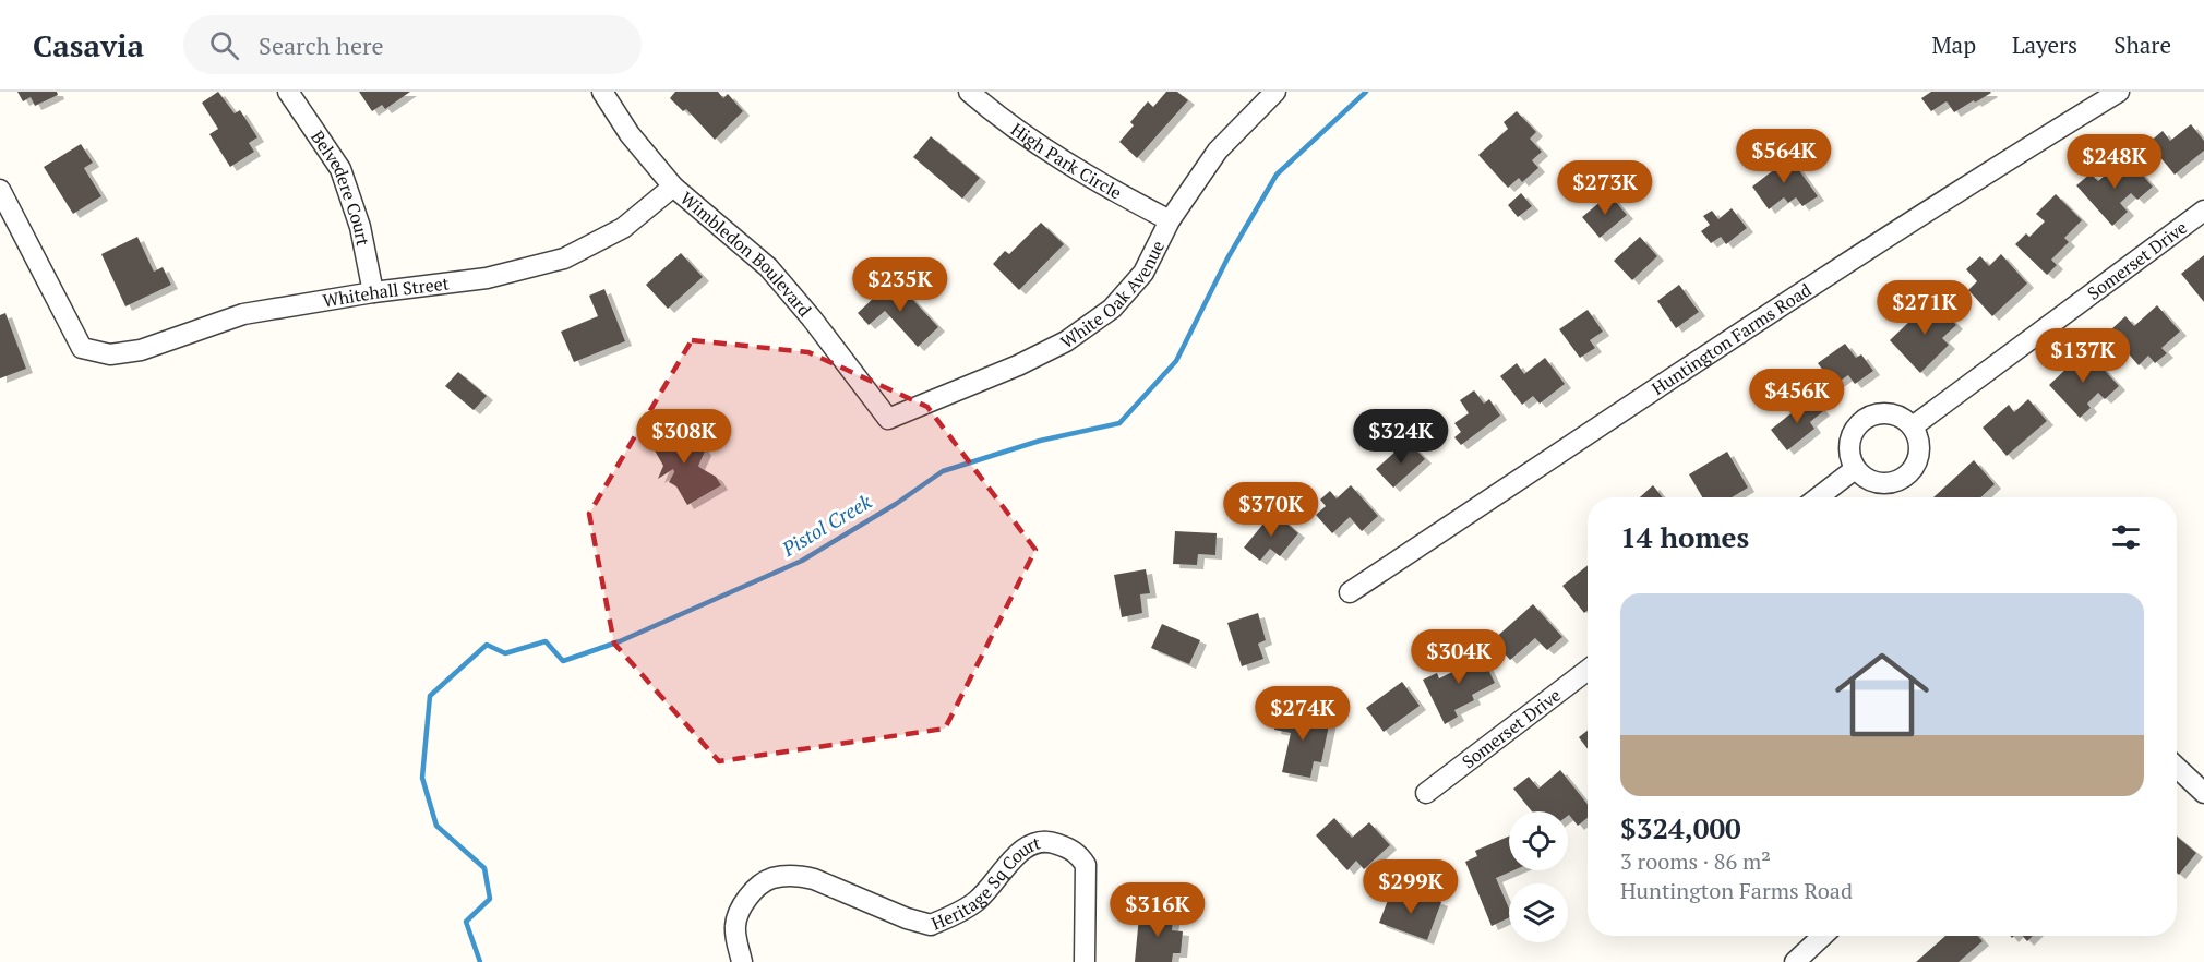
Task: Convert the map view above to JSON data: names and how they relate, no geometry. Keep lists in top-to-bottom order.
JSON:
{
  "streets": {
    "street": [
      "High Park Circle",
      "Belvedere Court",
      "Wimbledon Boulevard",
      "Somerset Drive",
      "White Oak Avenue",
      "Whitehall Street",
      "Huntington Farms Road",
      "Heritage Sq Court"
    ]
  },
  "crossings": [
    ["High Park Circle", "White Oak Avenue"],
    ["Belvedere Court", "Whitehall Street"],
    ["Wimbledon Boulevard", "White Oak Avenue"],
    ["Wimbledon Boulevard", "Whitehall Street"]
  ],
  "water": ["Pistol Creek"],
  "page": {
    "header": "Casavia",
    "search": "Search here",
    "nav": ["Map", "Layers", "Share"],
    "price": [
      "$564K",
      "$248K",
      "$273K",
      "$235K",
      "$271K",
      "$137K",
      "$456K",
      "$308K",
      "$324K",
      "$370K",
      "$304K",
      "$274K",
      "$299K",
      "$316K"
    ],
    "heading": "14 homes",
    "list": [
      {
        "name": "$324,000",
        "note": "3 rooms · 86 m² · Huntington Farms Road"
      }
    ]
  }
}
